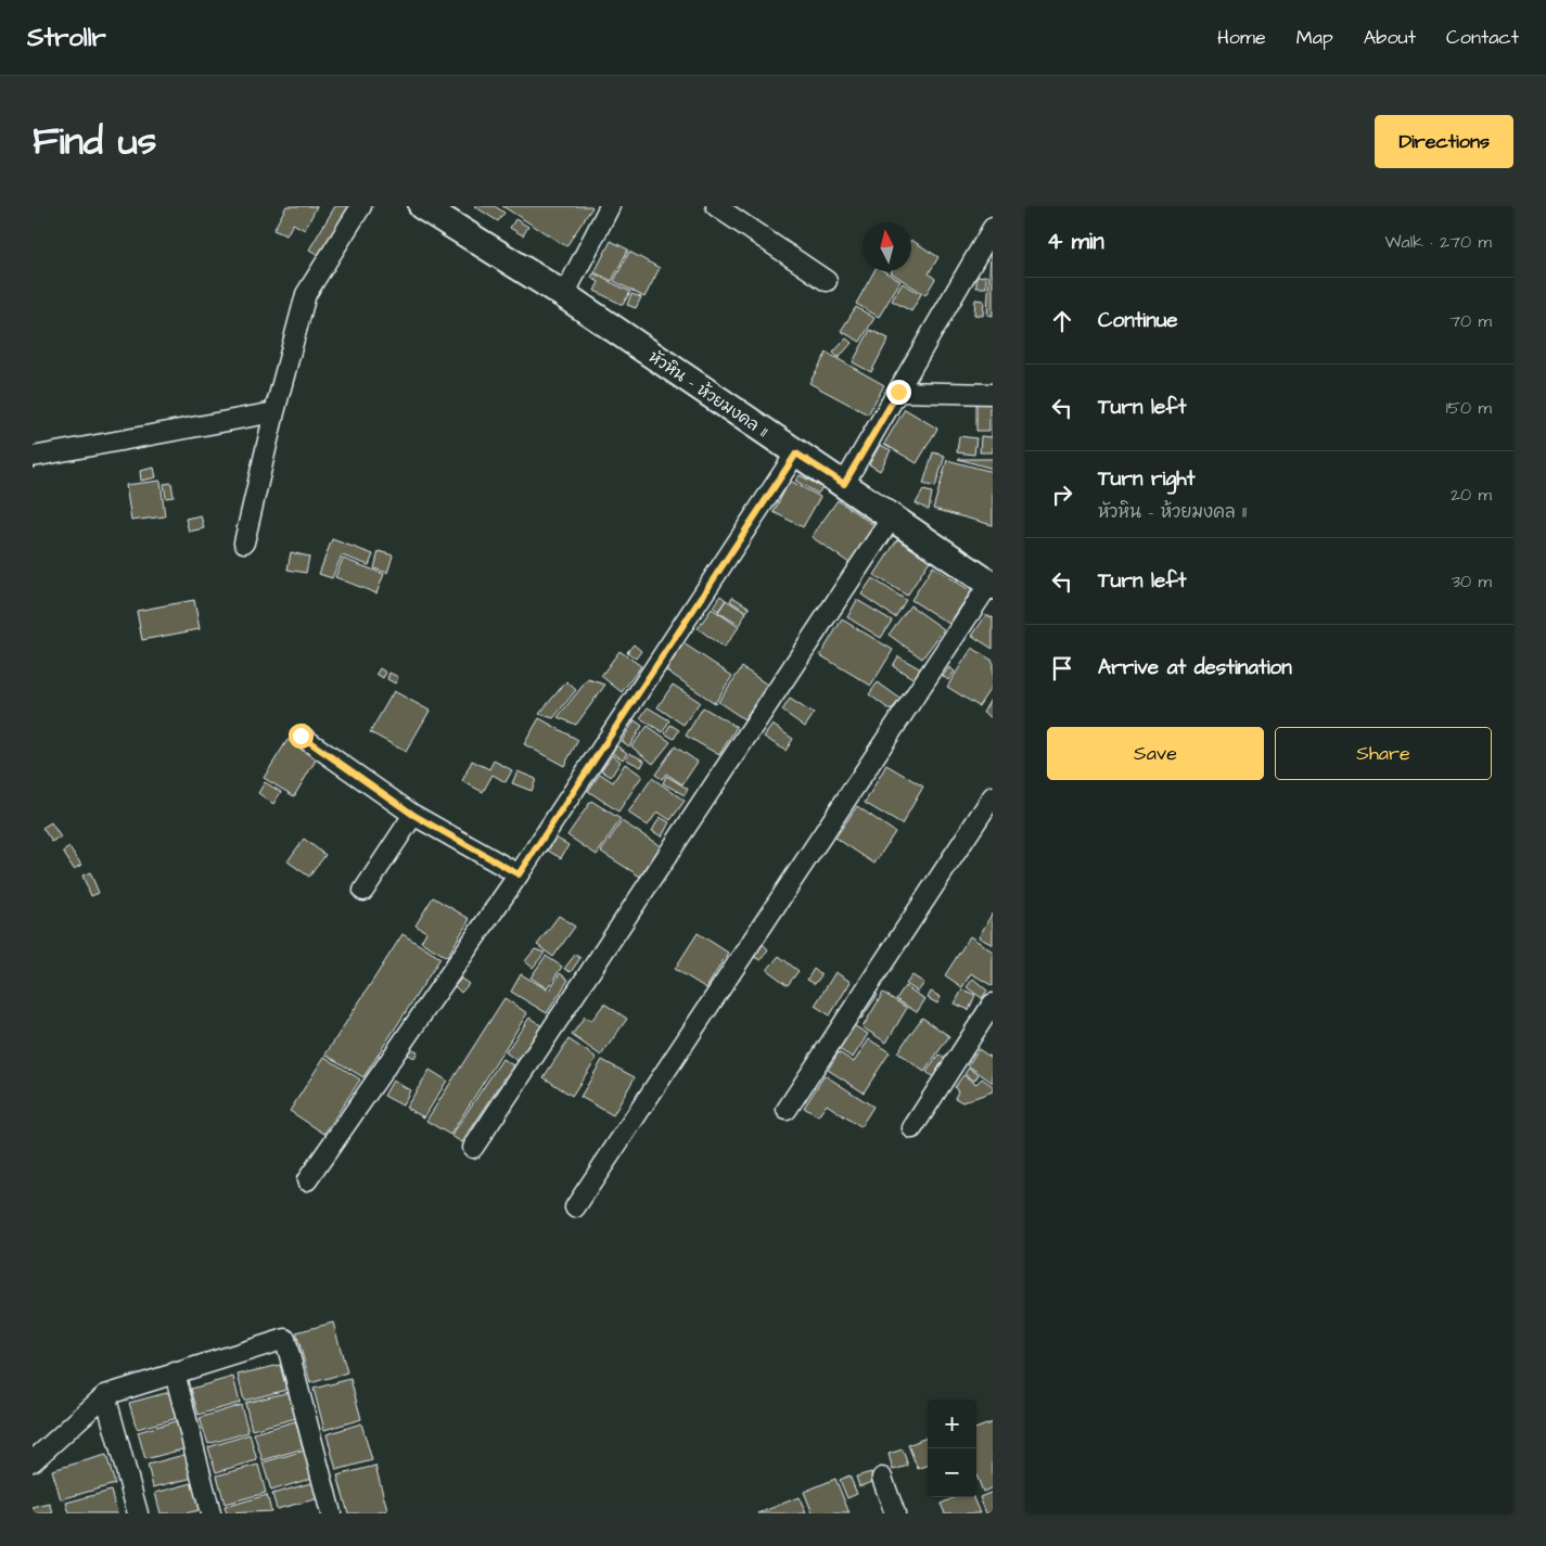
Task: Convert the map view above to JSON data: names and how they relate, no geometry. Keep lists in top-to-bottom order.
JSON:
{
  "streets": {
    "street": ["หัวหิน - ห้วยมงคล 11"]
  },
  "north": "top",
  "page": {
    "header": "Strollr",
    "nav": [
      "Home",
      "Map",
      "About",
      "Contact"
    ],
    "title": "Find us",
    "buttons": [
      "Directions",
      ["Save", "Share"]
    ],
    "heading": ["4 min", "Walk · 270 m"],
    "list": [
      ["Continue", "70 m"],
      ["Turn left", "150 m"],
      ["Turn right", "หัวหิน - ห้วยมงคล 11", "20 m"],
      ["Turn left", "30 m"],
      "Arrive at destination"
    ],
    "map_buttons": ["+", "−"]
  }
}
